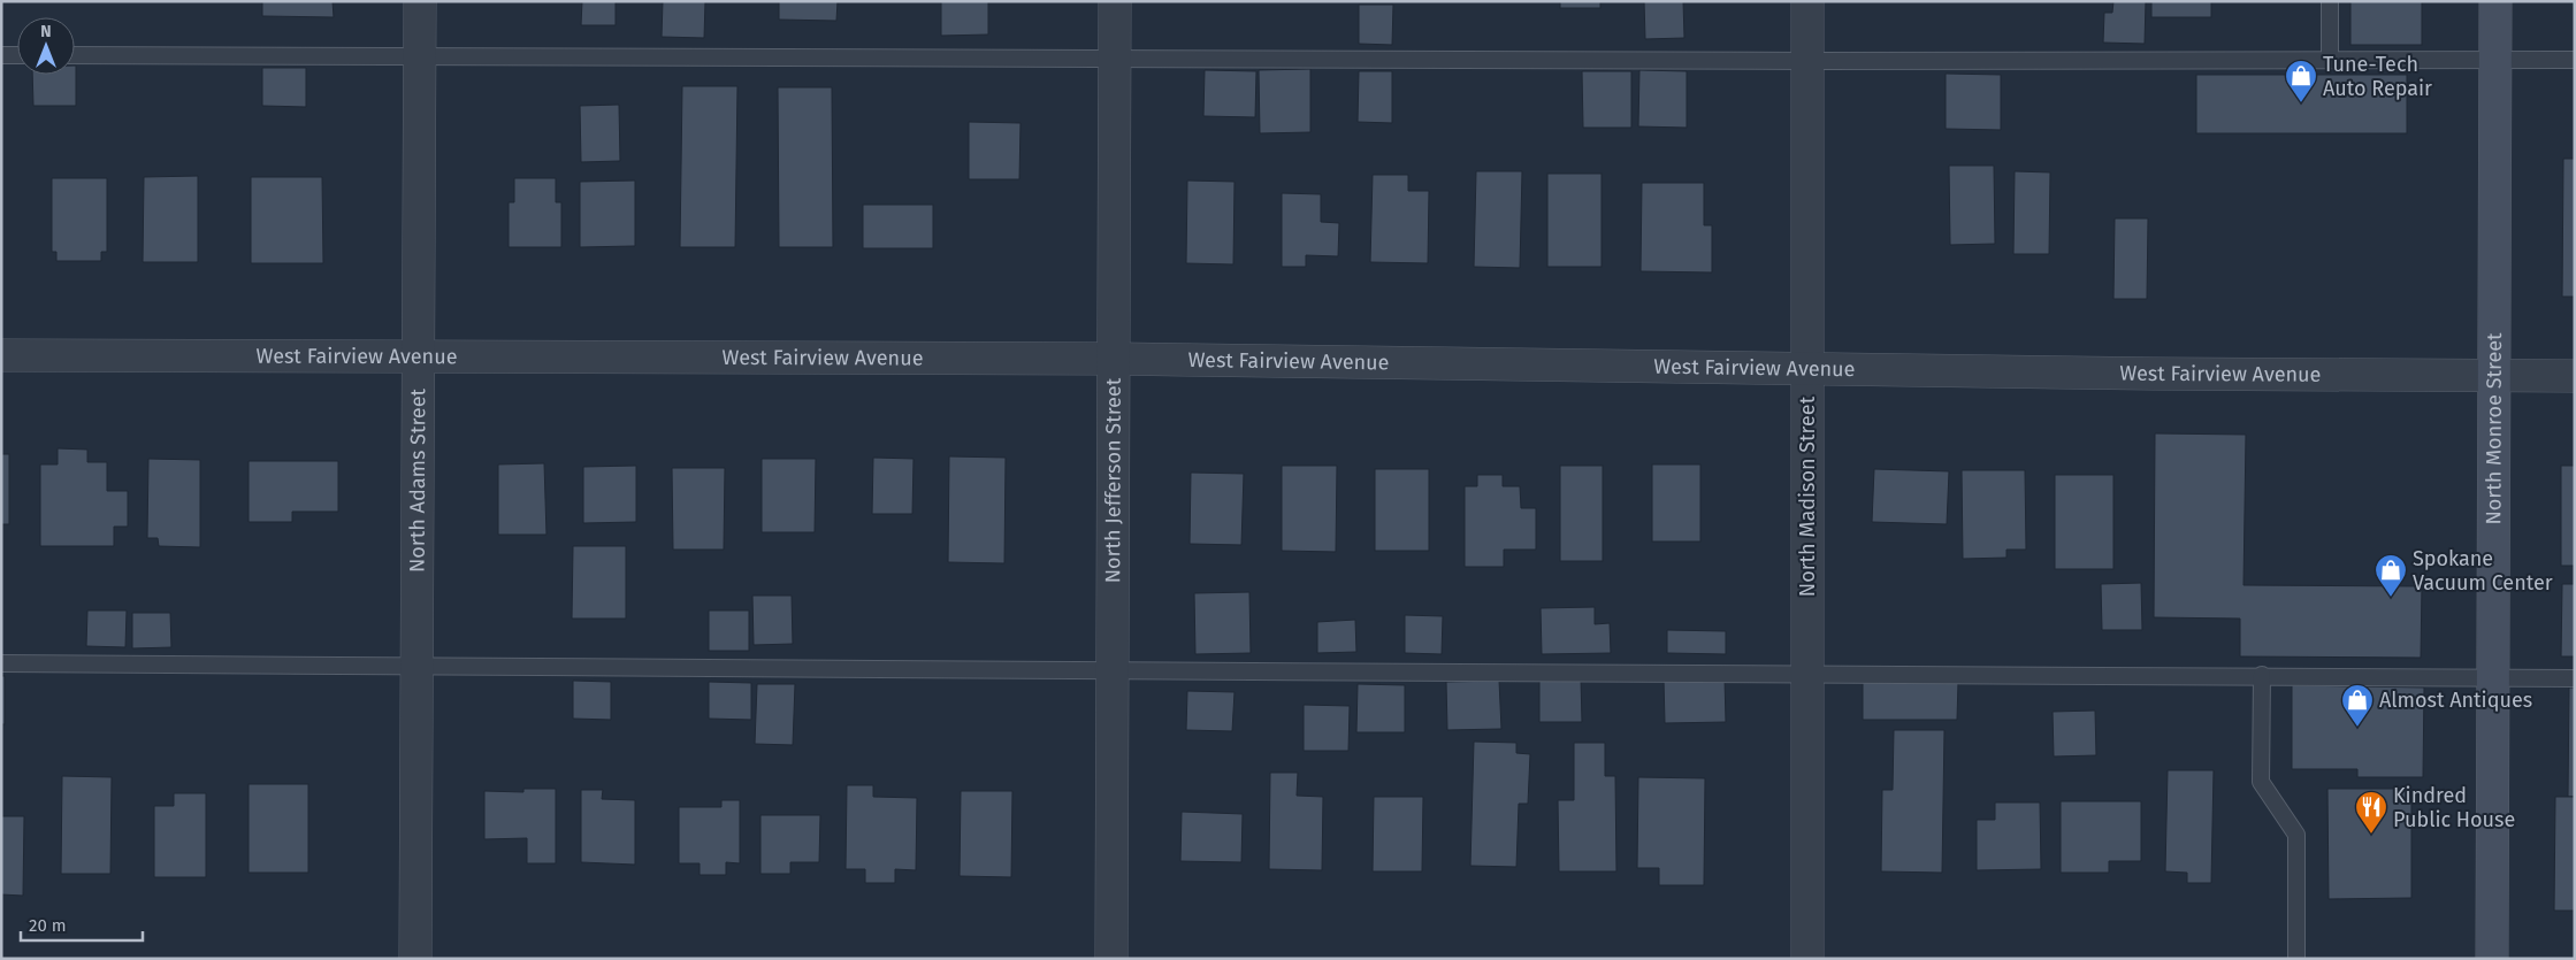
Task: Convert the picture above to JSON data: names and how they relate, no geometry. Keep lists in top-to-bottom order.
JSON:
{
  "streets": {
    "main road": ["North Monroe Street"],
    "street": [
      "West Fairview Avenue",
      "North Adams Street",
      "North Jefferson Street",
      "North Madison Street"
    ]
  },
  "crossings": [
    ["West Fairview Avenue", "North Monroe Street"],
    ["West Fairview Avenue", "North Adams Street"],
    ["West Fairview Avenue", "North Jefferson Street"],
    ["West Fairview Avenue", "North Madison Street"]
  ],
  "places": {
    "shop": ["Tune-Tech Auto Repair", "Spokane Vacuum Center", "Almost Antiques"],
    "restaurant": ["Kindred Public House"]
  },
  "scale_bar": "20 m",
  "north": "top"
}
